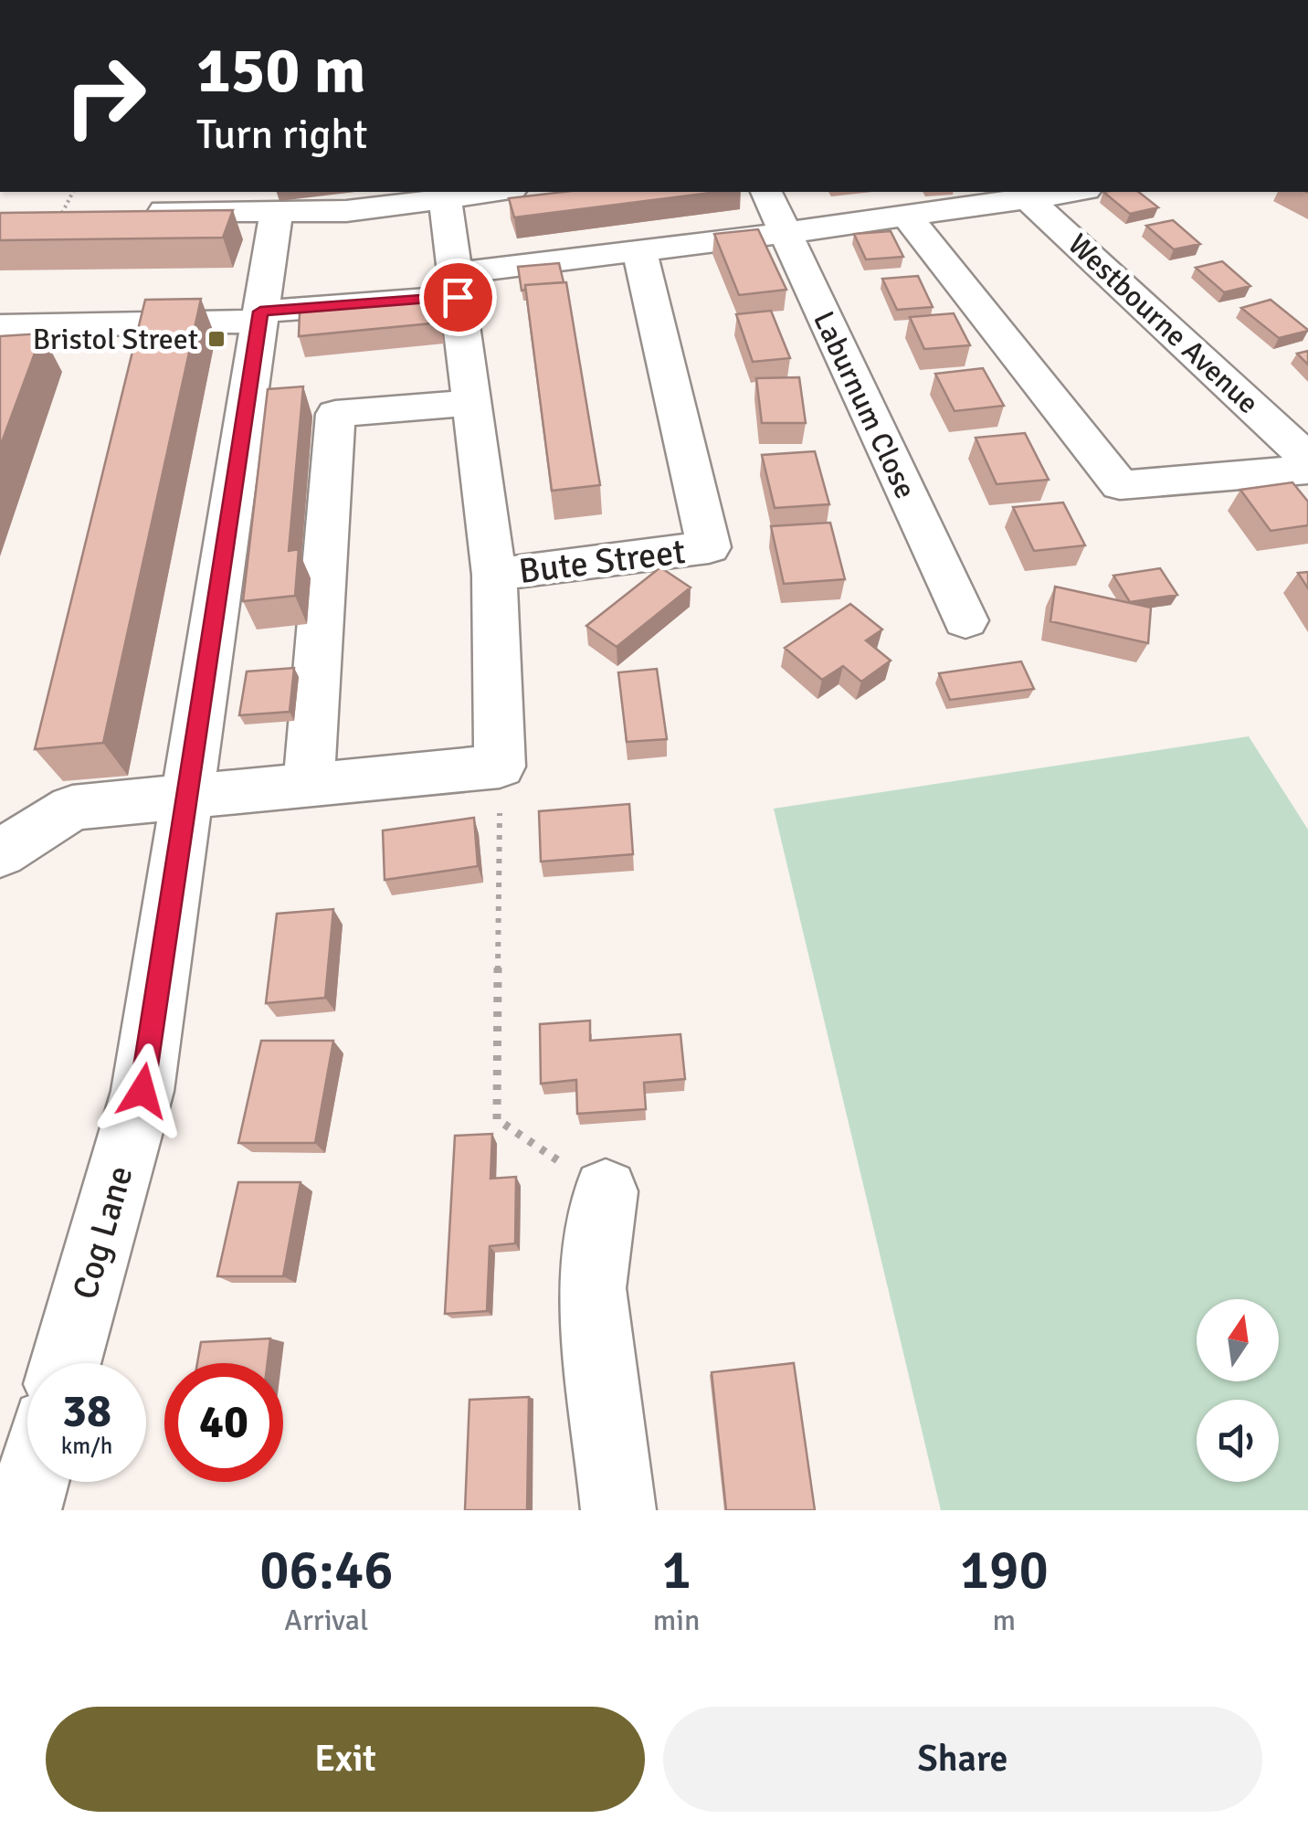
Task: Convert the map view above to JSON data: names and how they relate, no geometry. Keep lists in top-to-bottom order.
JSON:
{
  "streets": {
    "street": [
      "Westbourne Avenue",
      "Laburnum Close",
      "Bute Street",
      "Cog Lane"
    ]
  },
  "places": {
    "transit": ["Bristol Street"]
  },
  "north": "top",
  "page": {
    "turn": ["150 m", "Turn right"],
    "speed": "38 km/h",
    "limit": "40",
    "eta": [
      "06:46",
      "Arrival",
      "1",
      "min",
      "190",
      "m"
    ],
    "buttons": ["Exit", "Share"]
  }
}
